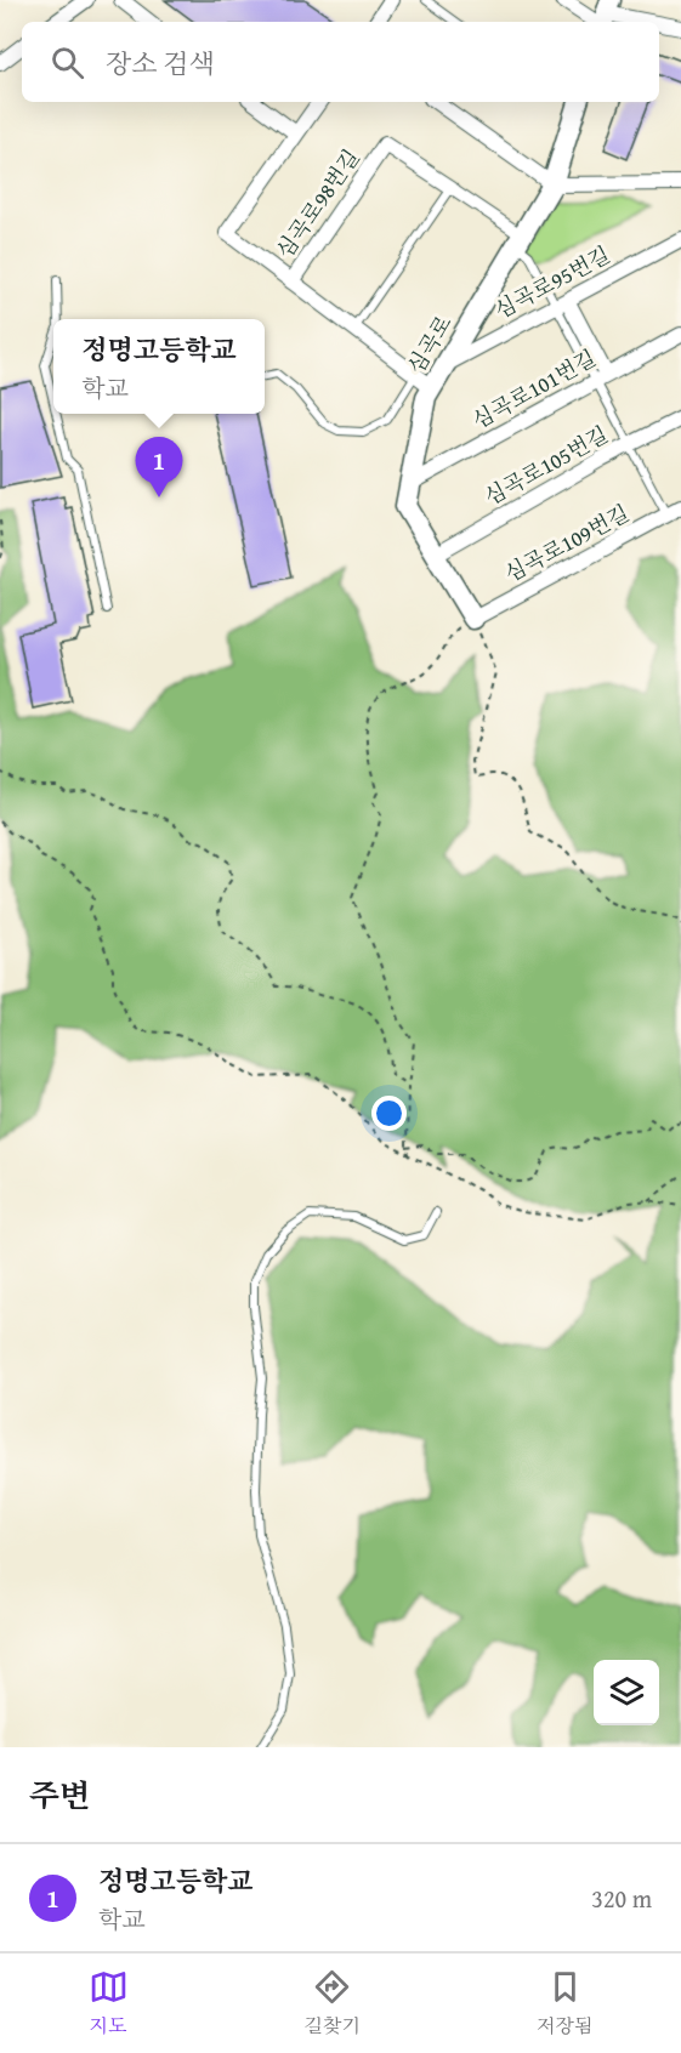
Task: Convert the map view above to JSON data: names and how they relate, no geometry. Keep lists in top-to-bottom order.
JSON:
{
  "streets": {
    "street": [
      "심곡로98번길",
      "심곡로95번길",
      "심곡로",
      "심곡로101번길",
      "심곡로105번길",
      "심곡로109번길"
    ]
  },
  "crossings": [
    ["심곡로98번길", "심곡로"],
    ["심곡로95번길", "심곡로"],
    ["심곡로", "심곡로101번길"],
    ["심곡로", "심곡로105번길"],
    ["심곡로", "심곡로109번길"]
  ],
  "page": {
    "search": "장소 검색",
    "popup": ["정명고등학교", "학교"],
    "pins": "1",
    "heading": "주변",
    "list": [
      {
        "mark": "1",
        "name": "정명고등학교",
        "note": "학교",
        "value": "320 m"
      }
    ],
    "nav": ["지도", "길찾기", "저장됨"]
  }
}
